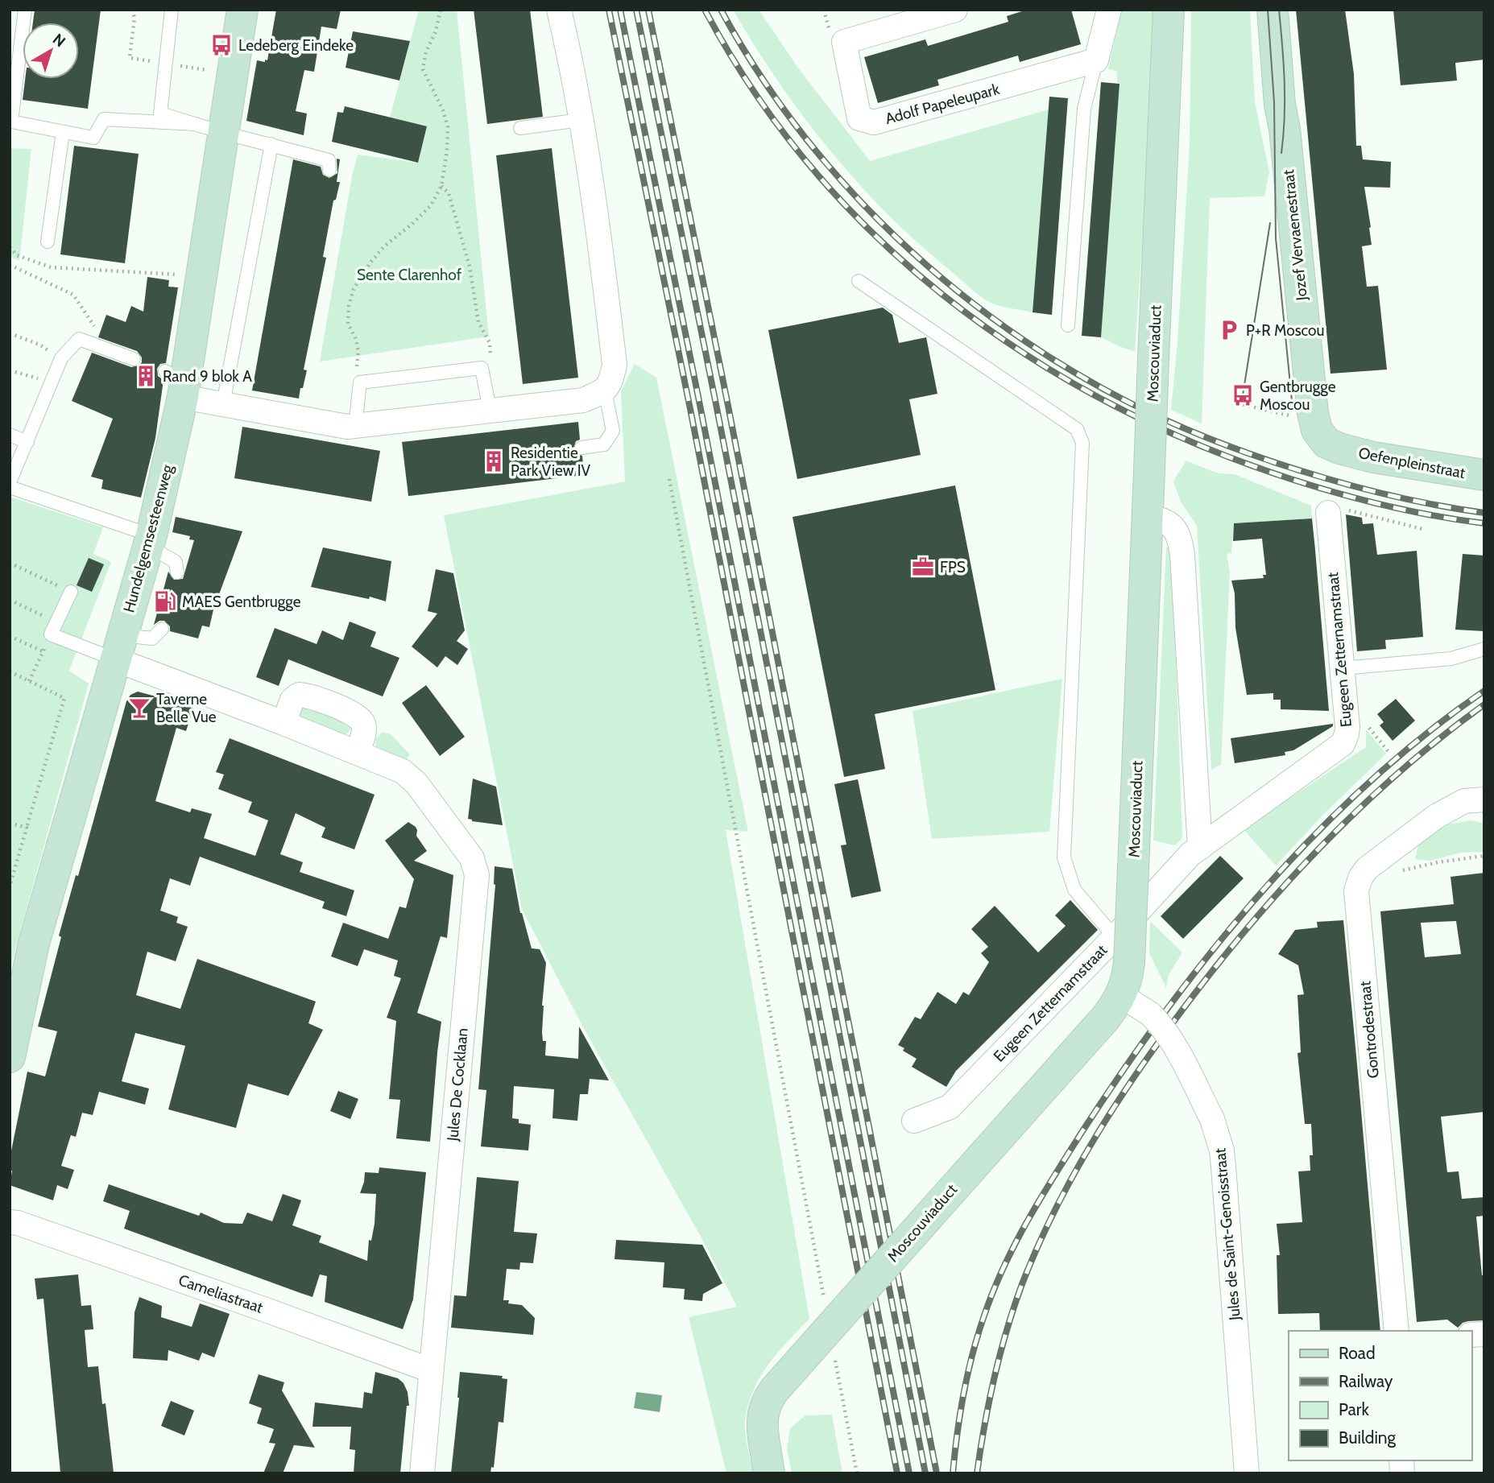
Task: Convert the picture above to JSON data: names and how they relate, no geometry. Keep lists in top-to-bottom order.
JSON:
{
  "streets": {
    "street": [
      "Adolf Papeleupark",
      "Jozef Vervaenestraat",
      "Moscouviaduct",
      "Oefenpleinstraat",
      "Hundelgemsesteenweg",
      "Eugeen Zetternamstraat",
      "Gontrodestraat",
      "Jules De Cocklaan",
      "Jules de Saint-Genoisstraat",
      "Cameliastraat"
    ]
  },
  "crossings": [
    ["Jozef Vervaenestraat", "Oefenpleinstraat"],
    ["Moscouviaduct", "Eugeen Zetternamstraat"],
    ["Moscouviaduct", "Jules de Saint-Genoisstraat"],
    ["Hundelgemsesteenweg", "Jules De Cocklaan"],
    ["Jules De Cocklaan", "Cameliastraat"]
  ],
  "parks": ["Sente Clarenhof"],
  "places": {
    "bus stop": ["Ledeberg Eindeke", "Gentbrugge Moscou"],
    "parking": ["P+R Moscou"],
    "building": ["Rand 9 blok A", "Residentie Park View IV"],
    "office": ["FPS"],
    "fuel station": ["MAES Gentbrugge"],
    "bar": ["Taverne Belle Vue"]
  },
  "legend": [
    "Road",
    "Railway",
    "Park",
    "Building"
  ],
  "north": "top right"
}
